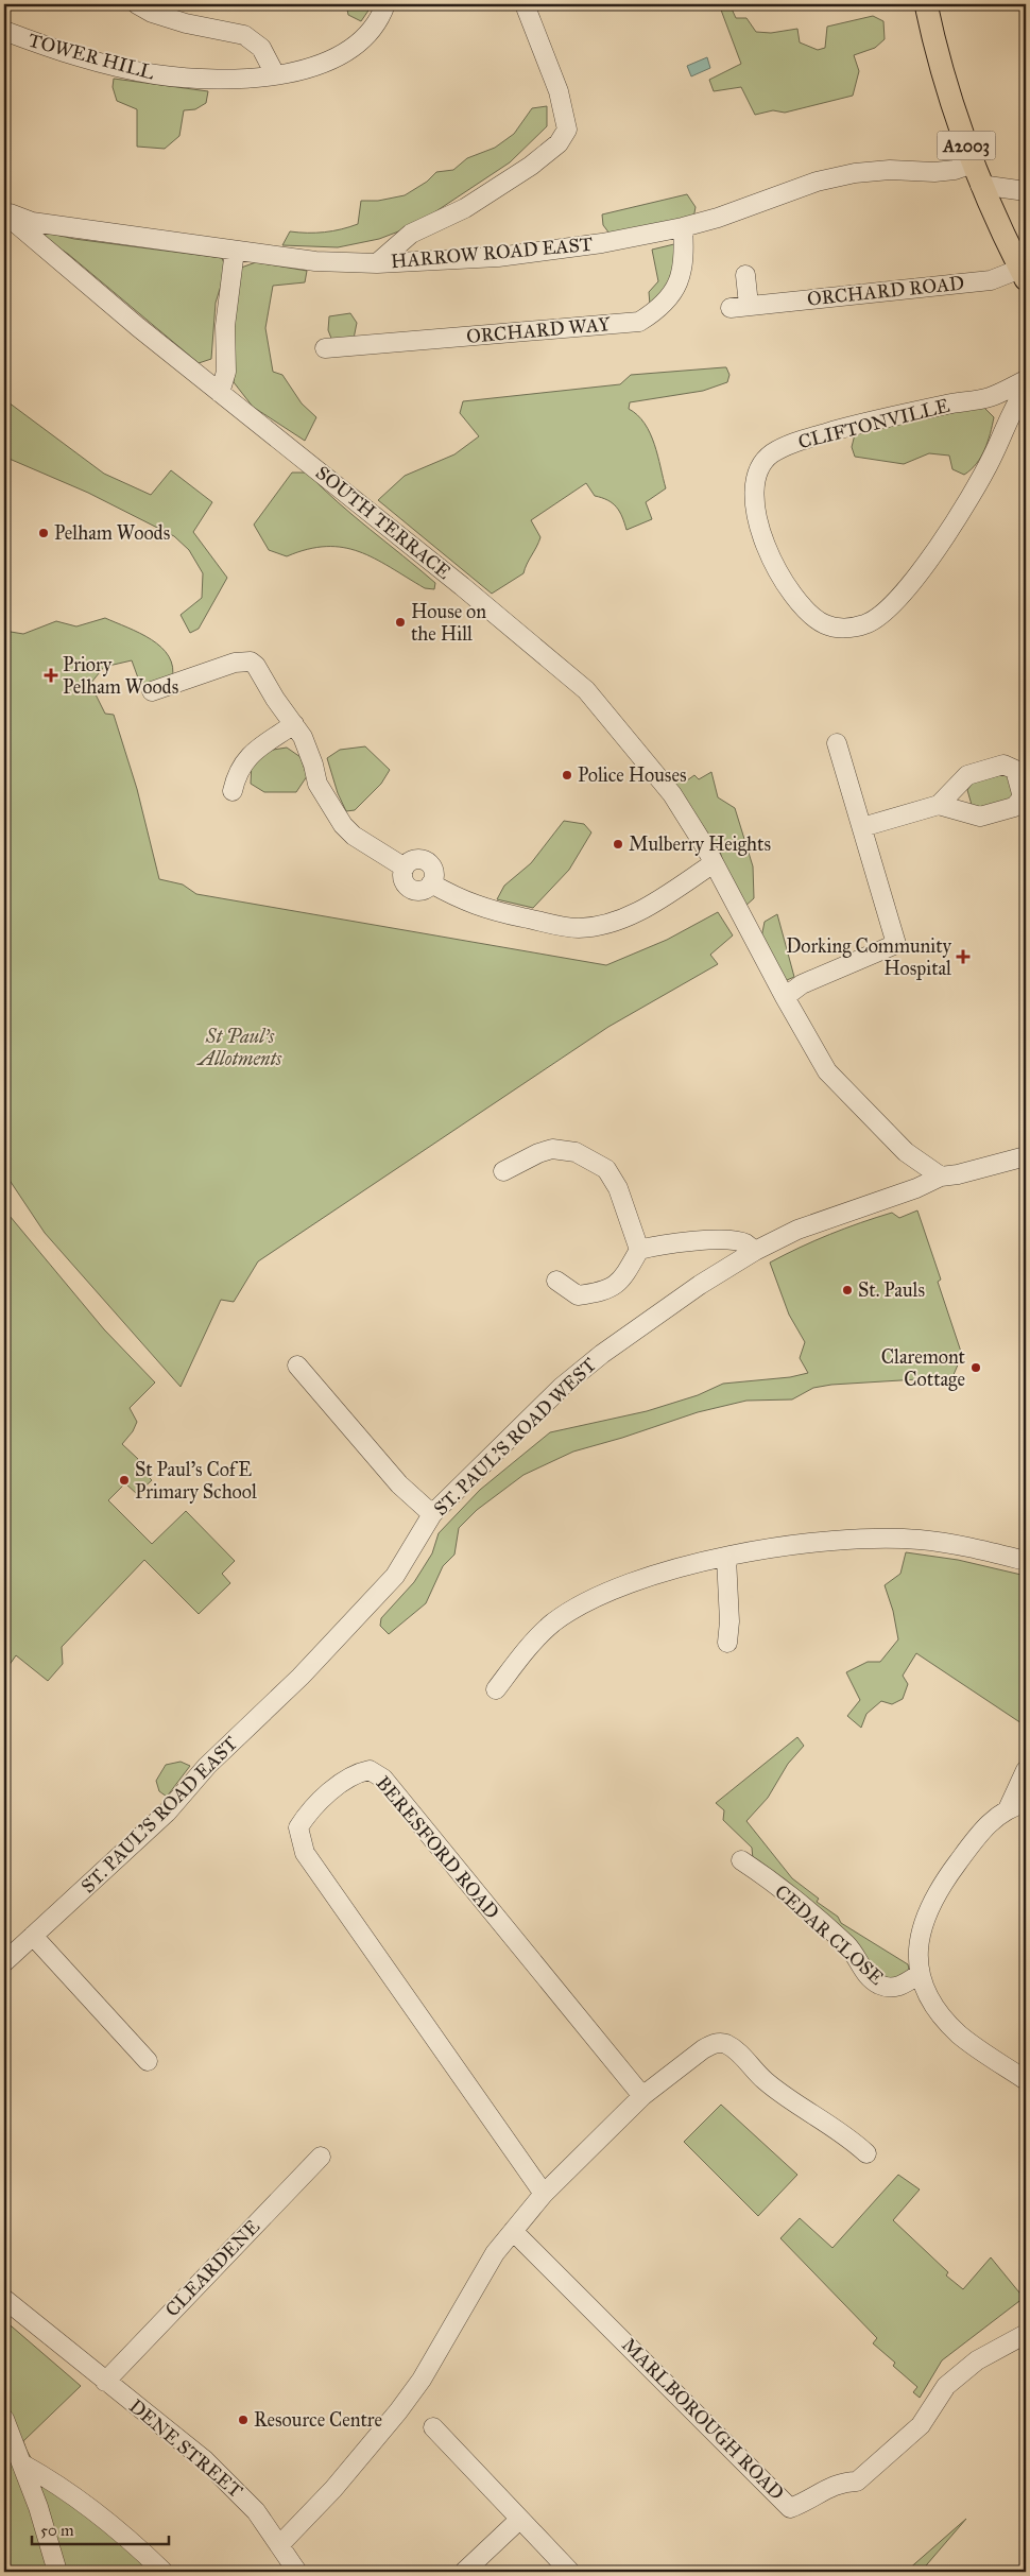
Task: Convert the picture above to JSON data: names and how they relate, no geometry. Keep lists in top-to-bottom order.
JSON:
{
  "streets": {
    "main road": ["A2003"],
    "street": [
      "TOWER HILL",
      "HARROW ROAD EAST",
      "ORCHARD ROAD",
      "ORCHARD WAY",
      "CLIFTONVILLE",
      "SOUTH TERRACE",
      "ST. PAUL'S ROAD WEST",
      "ST. PAUL'S ROAD EAST",
      "BERESFORD ROAD",
      "CEDAR CLOSE",
      "CLEARDENE",
      "MARLBOROUGH ROAD",
      "DENE STREET"
    ]
  },
  "crossings": [
    ["A2003", "HARROW ROAD EAST"],
    ["A2003", "ORCHARD ROAD"],
    ["HARROW ROAD EAST", "ORCHARD WAY"],
    ["HARROW ROAD EAST", "SOUTH TERRACE"],
    ["SOUTH TERRACE", "ST. PAUL'S ROAD WEST"],
    ["ST. PAUL'S ROAD WEST", "ST. PAUL'S ROAD EAST"],
    ["CLEARDENE", "DENE STREET"]
  ],
  "parks": ["St Paul's Allotments"],
  "places": {
    "other": [
      "Pelham Woods",
      "House on the Hill",
      "Police Houses",
      "Mulberry Heights",
      "St. Pauls",
      "Claremont Cottage",
      "St Paul's CofE Primary School",
      "Resource Centre"
    ],
    "health": ["Priory Pelham Woods", "Dorking Community Hospital"]
  },
  "scale_bar": "50 m"
}
